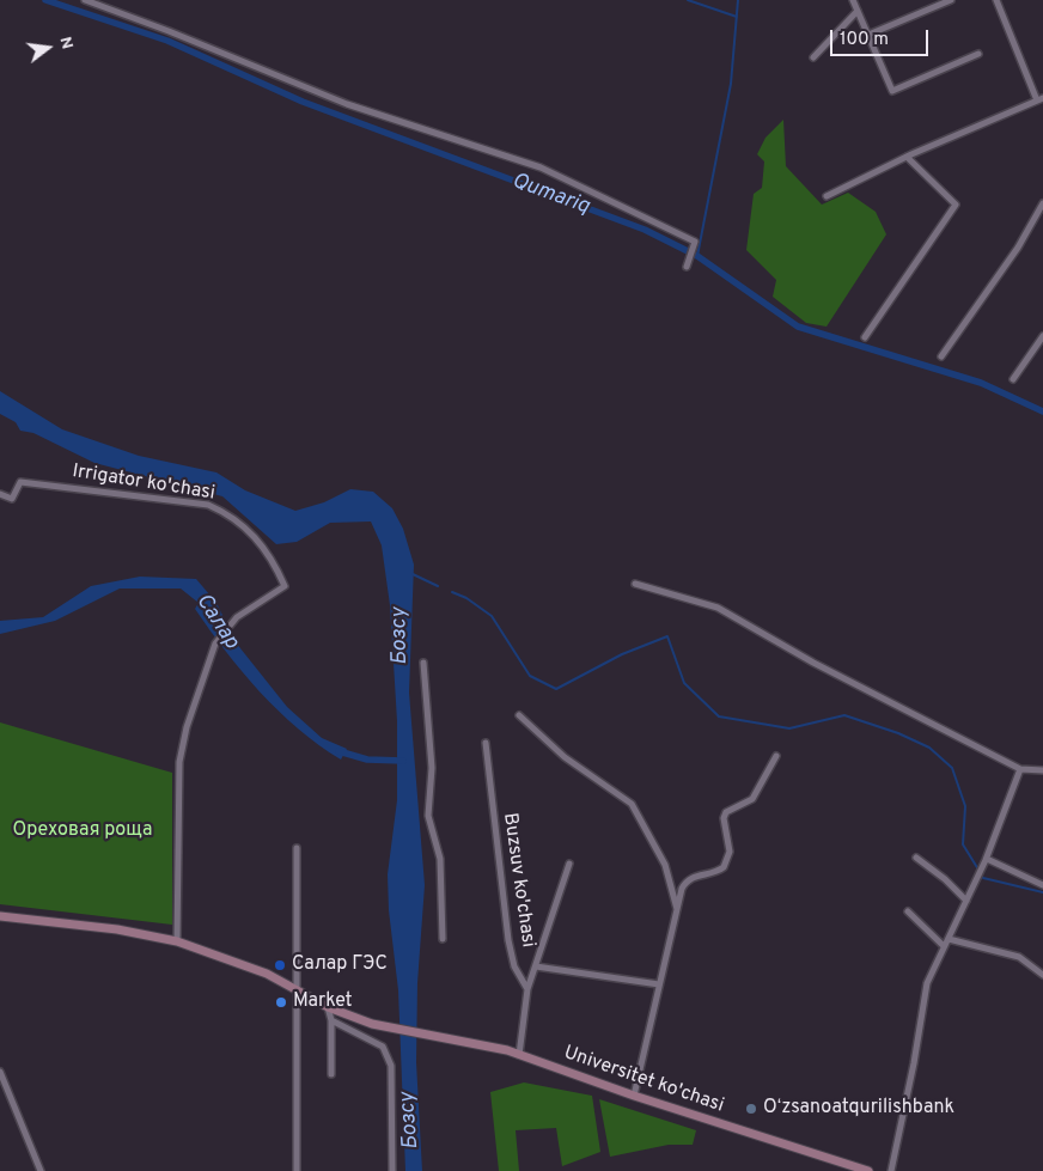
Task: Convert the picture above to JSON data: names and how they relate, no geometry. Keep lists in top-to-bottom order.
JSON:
{
  "streets": {
    "main road": ["Universitet ko'chasi"],
    "street": ["Irrigator ko'chasi", "Buzsuv ko'chasi"]
  },
  "water": ["Qumariq", "Салар", "Бозсу"],
  "parks": ["Ореховая роща"],
  "places": ["Салар ГЭС", "Market", "Oʻzsanoatqurilishbank"],
  "scale_bar": "100 m",
  "north": "right"
}
